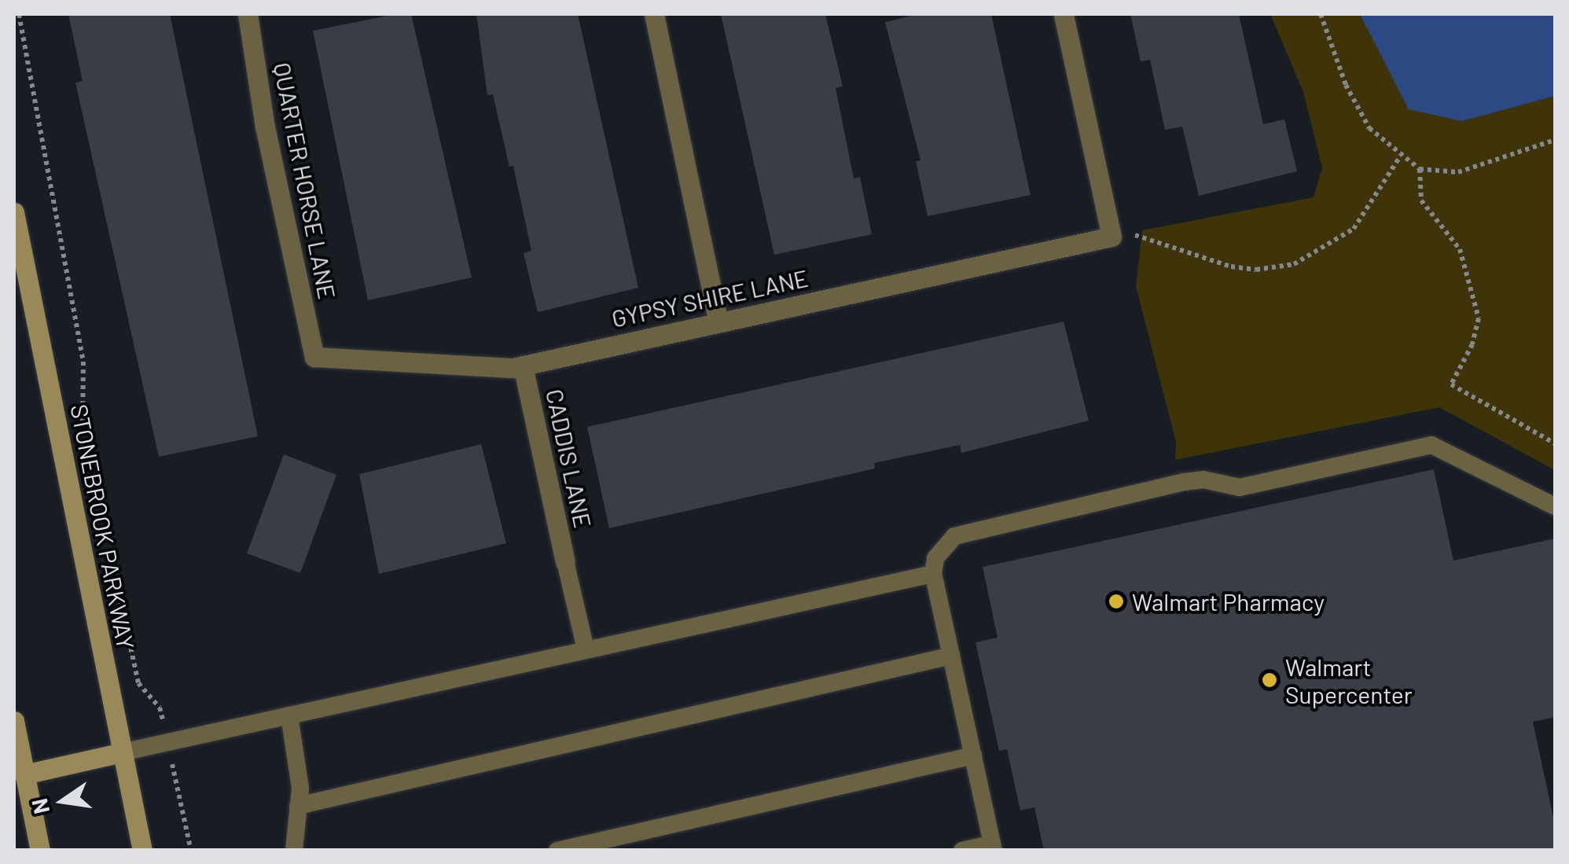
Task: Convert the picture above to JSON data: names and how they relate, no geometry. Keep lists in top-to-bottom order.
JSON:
{
  "streets": {
    "main road": ["STONEBROOK PARKWAY"],
    "street": ["QUARTER HORSE LANE", "GYPSY SHIRE LANE", "CADDIS LANE"]
  },
  "crossings": [
    ["QUARTER HORSE LANE", "GYPSY SHIRE LANE"],
    ["GYPSY SHIRE LANE", "CADDIS LANE"]
  ],
  "places": ["Walmart Pharmacy", "Walmart Supercenter"],
  "north": "left"
}
